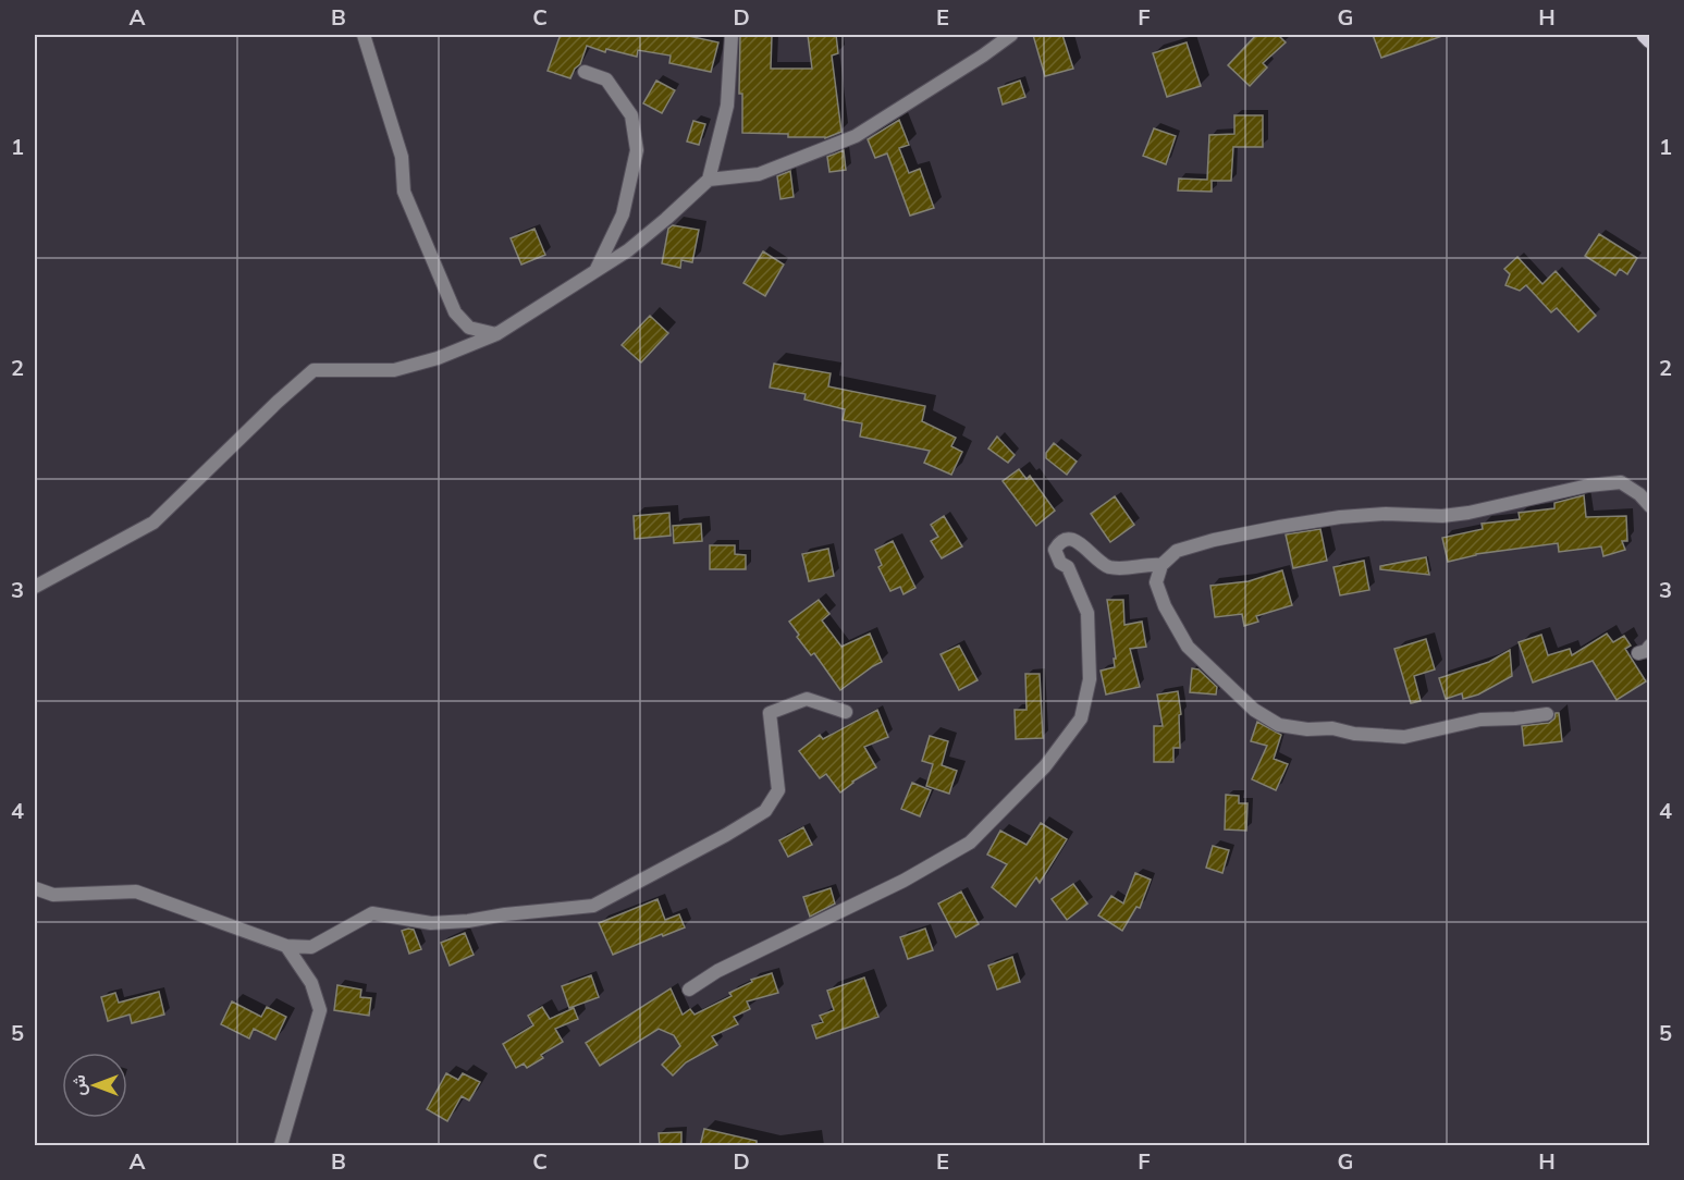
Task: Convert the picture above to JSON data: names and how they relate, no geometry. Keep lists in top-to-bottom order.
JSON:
{
  "north": "left",
  "grid": {
    "columns": [
      "A",
      "B",
      "C",
      "D",
      "E",
      "F",
      "G",
      "H"
    ],
    "rows": [
      "1",
      "2",
      "3",
      "4",
      "5"
    ]
  }
}
